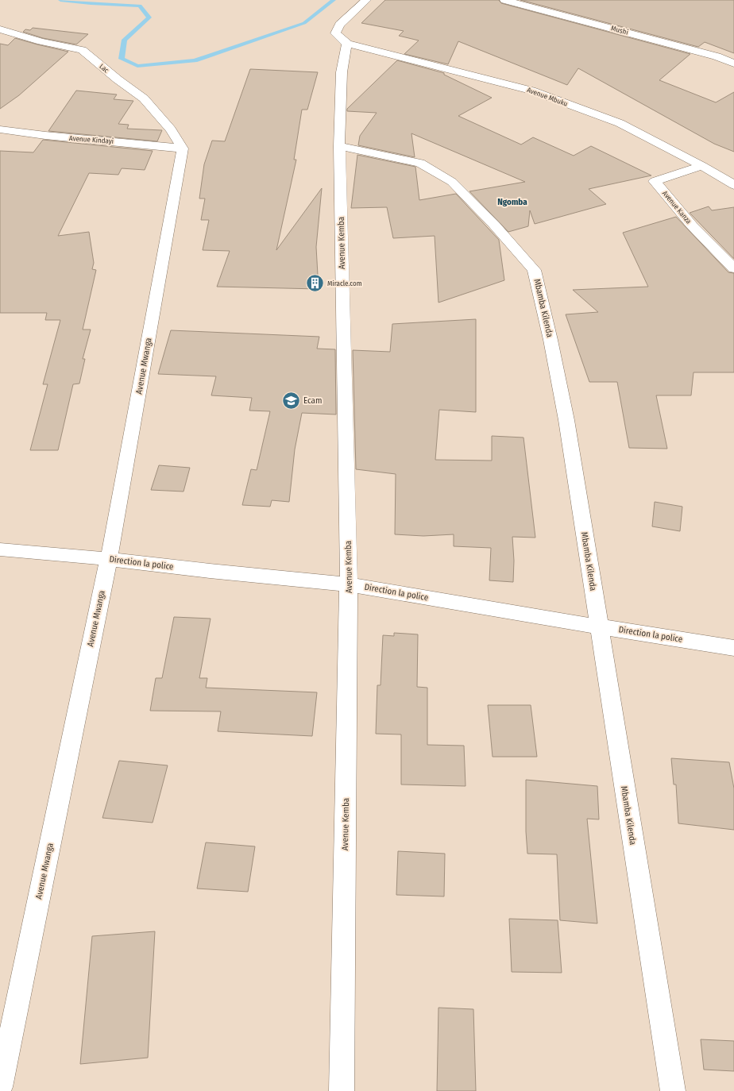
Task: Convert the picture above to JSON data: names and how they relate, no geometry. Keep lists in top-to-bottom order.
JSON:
{
  "streets": {
    "street": [
      "Mushi",
      "Lac",
      "Avenue Mbuku",
      "Avenue Kindayi",
      "Avenue Kanza",
      "Avenue Kemba",
      "Mbamba Kilenda",
      "Avenue Mwanga",
      "Direction la police"
    ]
  },
  "crossings": [
    ["Lac", "Avenue Kindayi"],
    ["Lac", "Avenue Mwanga"],
    ["Avenue Mbuku", "Avenue Kanza"],
    ["Avenue Mbuku", "Avenue Kemba"],
    ["Avenue Kindayi", "Avenue Mwanga"],
    ["Avenue Kemba", "Mbamba Kilenda"],
    ["Avenue Kemba", "Direction la police"],
    ["Mbamba Kilenda", "Direction la police"],
    ["Avenue Mwanga", "Direction la police"]
  ],
  "districts": ["Ngomba"],
  "places": {
    "building": ["Miracle.com"],
    "school or university": ["Ecam"]
  }
}
